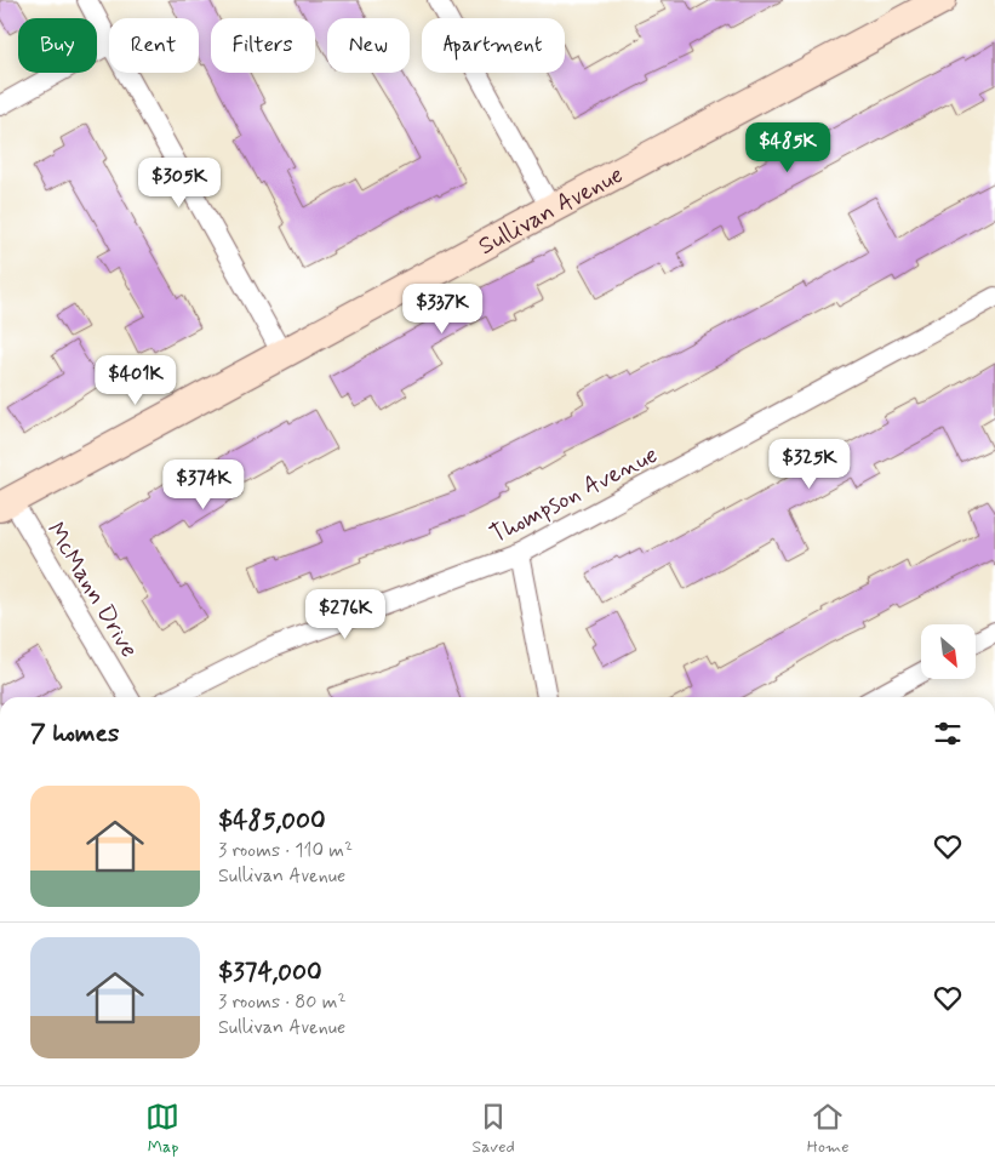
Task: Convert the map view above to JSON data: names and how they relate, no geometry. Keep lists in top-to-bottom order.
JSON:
{
  "streets": {
    "street": ["Sullivan Avenue", "Thompson Avenue", "McMann Drive"]
  },
  "crossings": [
    ["Sullivan Avenue", "McMann Drive"]
  ],
  "north": "bottom right",
  "page": {
    "chip": [
      "Buy",
      "Rent",
      "Filters",
      "New",
      "Apartment"
    ],
    "price": [
      "$485K",
      "$305K",
      "$337K",
      "$401K",
      "$325K",
      "$374K",
      "$276K"
    ],
    "heading": "7 homes",
    "list": [
      {
        "name": "$485,000",
        "note": "3 rooms · 110 m² · Sullivan Avenue"
      },
      {
        "name": "$374,000",
        "note": "3 rooms · 80 m² · Sullivan Avenue"
      }
    ],
    "tabs": ["Map", "Saved", "Home"]
  }
}
